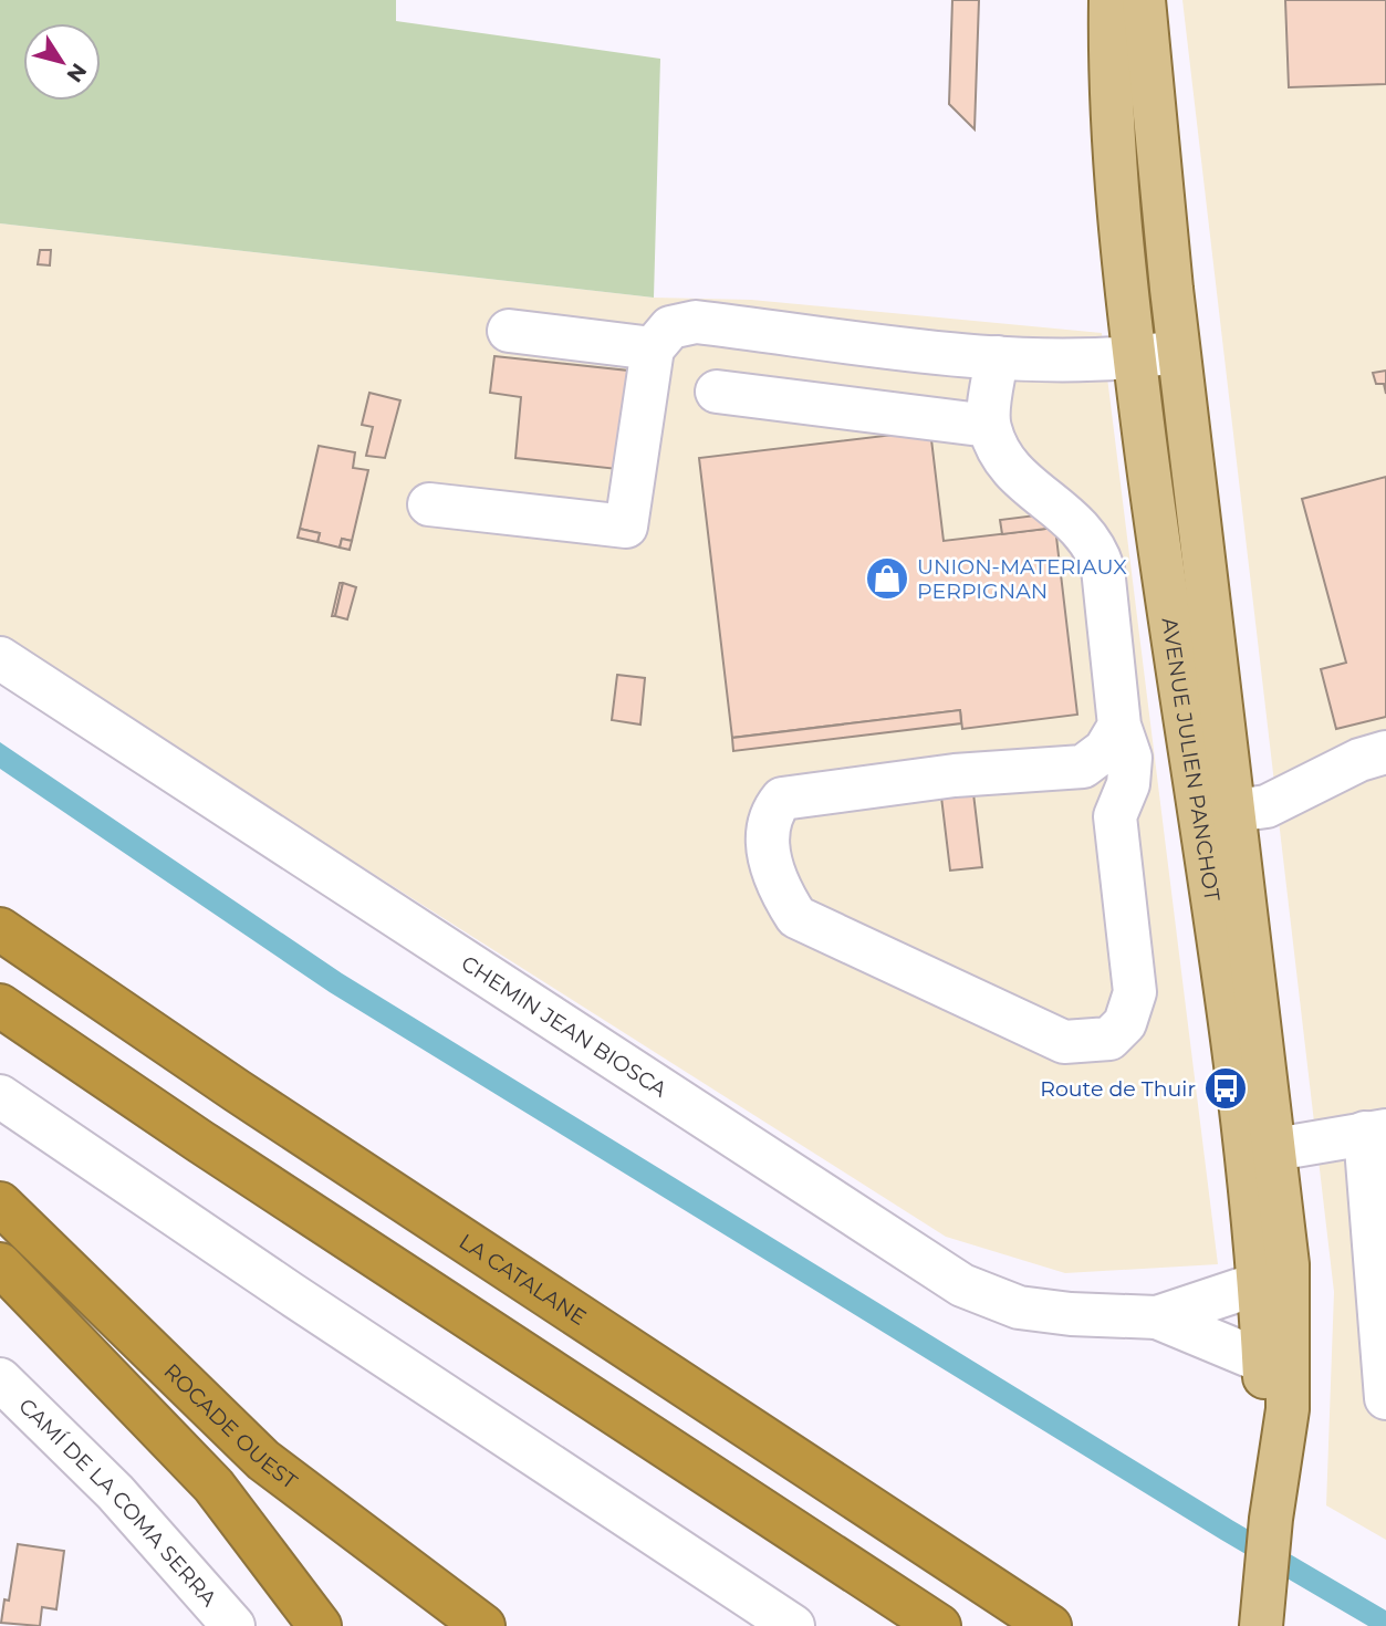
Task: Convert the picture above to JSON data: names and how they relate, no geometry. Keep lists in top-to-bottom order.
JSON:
{
  "streets": {
    "highway": ["LA CATALANE", "ROCADE OUEST"],
    "main road": ["AVENUE JULIEN PANCHOT"],
    "street": ["CHEMIN JEAN BIOSCA", "CAMÍ DE LA COMA SERRA"]
  },
  "crossings": [
    ["AVENUE JULIEN PANCHOT", "CHEMIN JEAN BIOSCA"]
  ],
  "places": {
    "shop": ["UNION-MATERIAUX PERPIGNAN"],
    "bus stop": ["Route de Thuir"]
  },
  "north": "bottom right"
}
